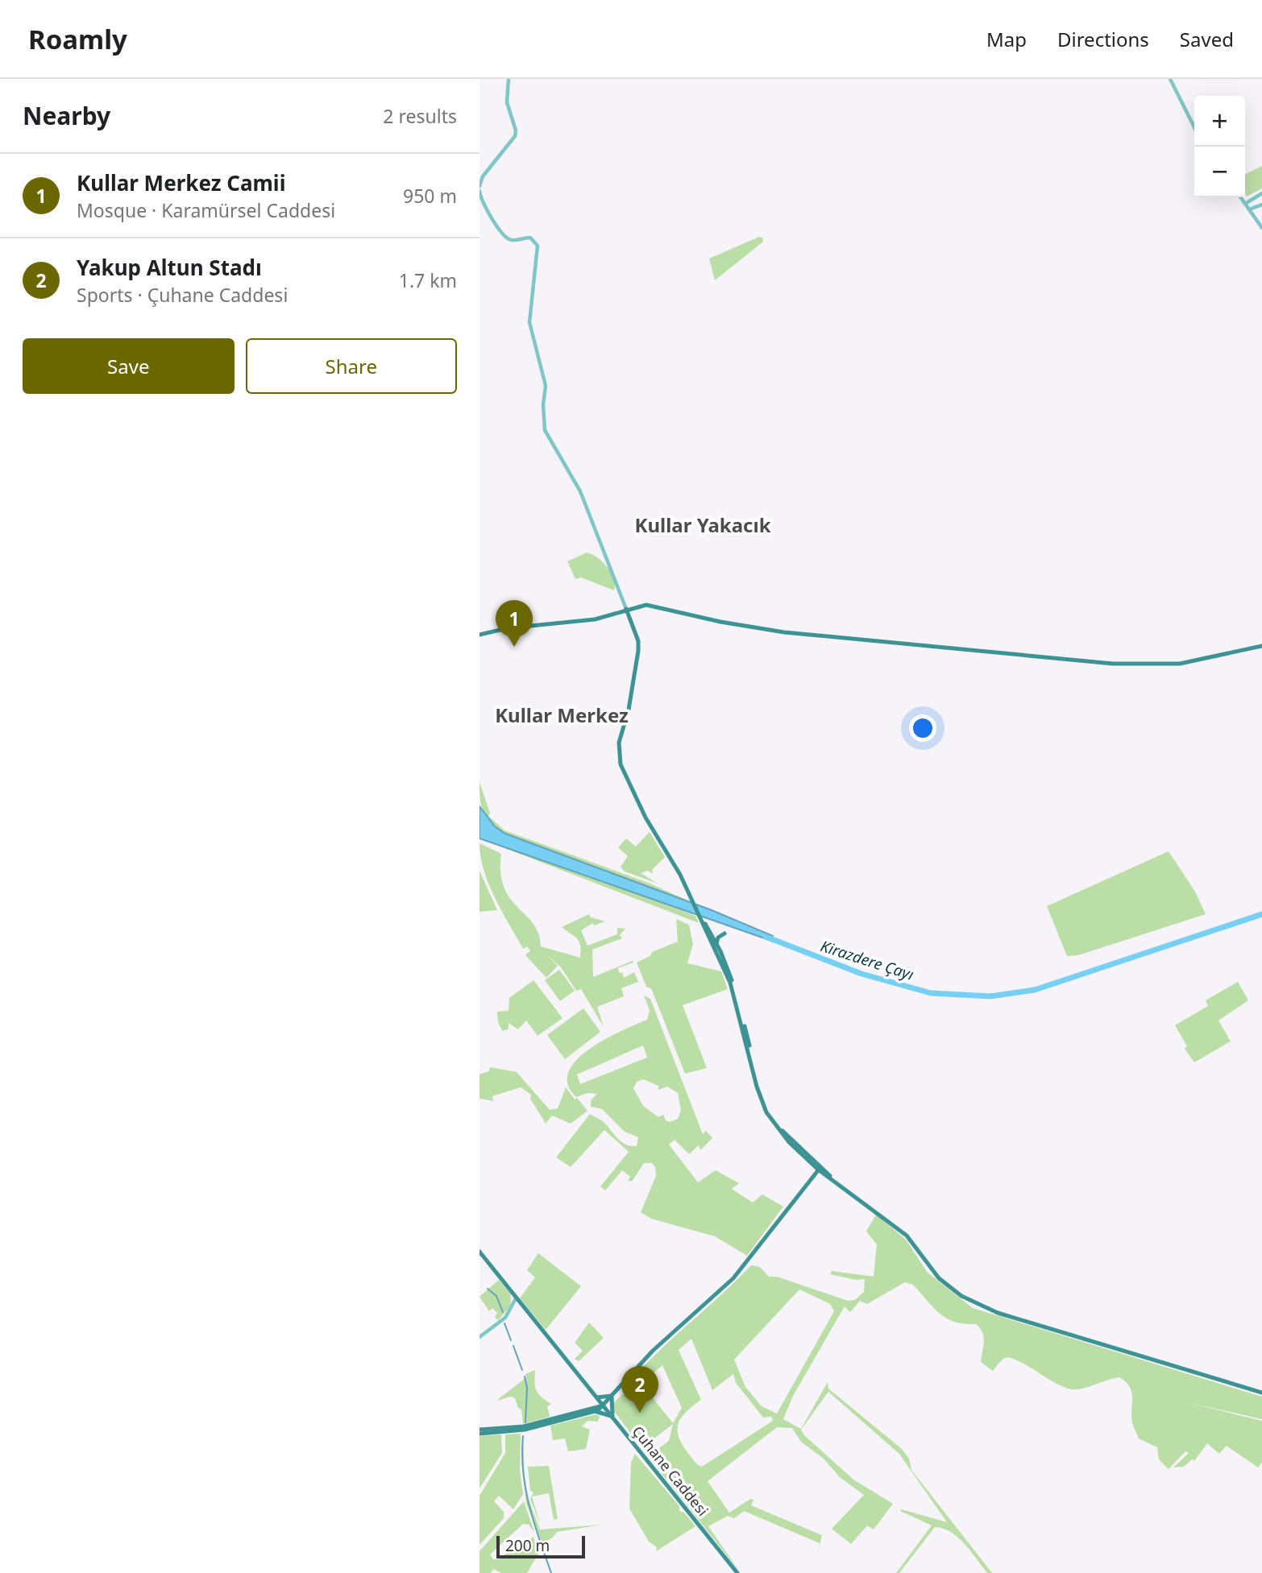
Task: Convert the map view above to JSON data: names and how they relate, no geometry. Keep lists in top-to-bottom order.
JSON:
{
  "streets": {
    "main road": ["Çuhane Caddesi"]
  },
  "districts": ["Kullar Yakacık", "Kullar Merkez"],
  "water": ["Kirazdere Çayı"],
  "scale_bar": "200 m",
  "page": {
    "header": "Roamly",
    "nav": ["Map", "Directions", "Saved"],
    "heading": ["Nearby", "2 results"],
    "map_buttons": ["+", "−"],
    "list": [
      {
        "mark": "1",
        "name": "Kullar Merkez Camii",
        "note": "Mosque · Karamürsel Caddesi",
        "value": "950 m"
      },
      {
        "mark": "2",
        "name": "Yakup Altun Stadı",
        "note": "Sports · Çuhane Caddesi",
        "value": "1.7 km"
      }
    ],
    "buttons": ["Save", "Share"],
    "pins": ["1", "2"],
    "scale": "200 m"
  }
}
